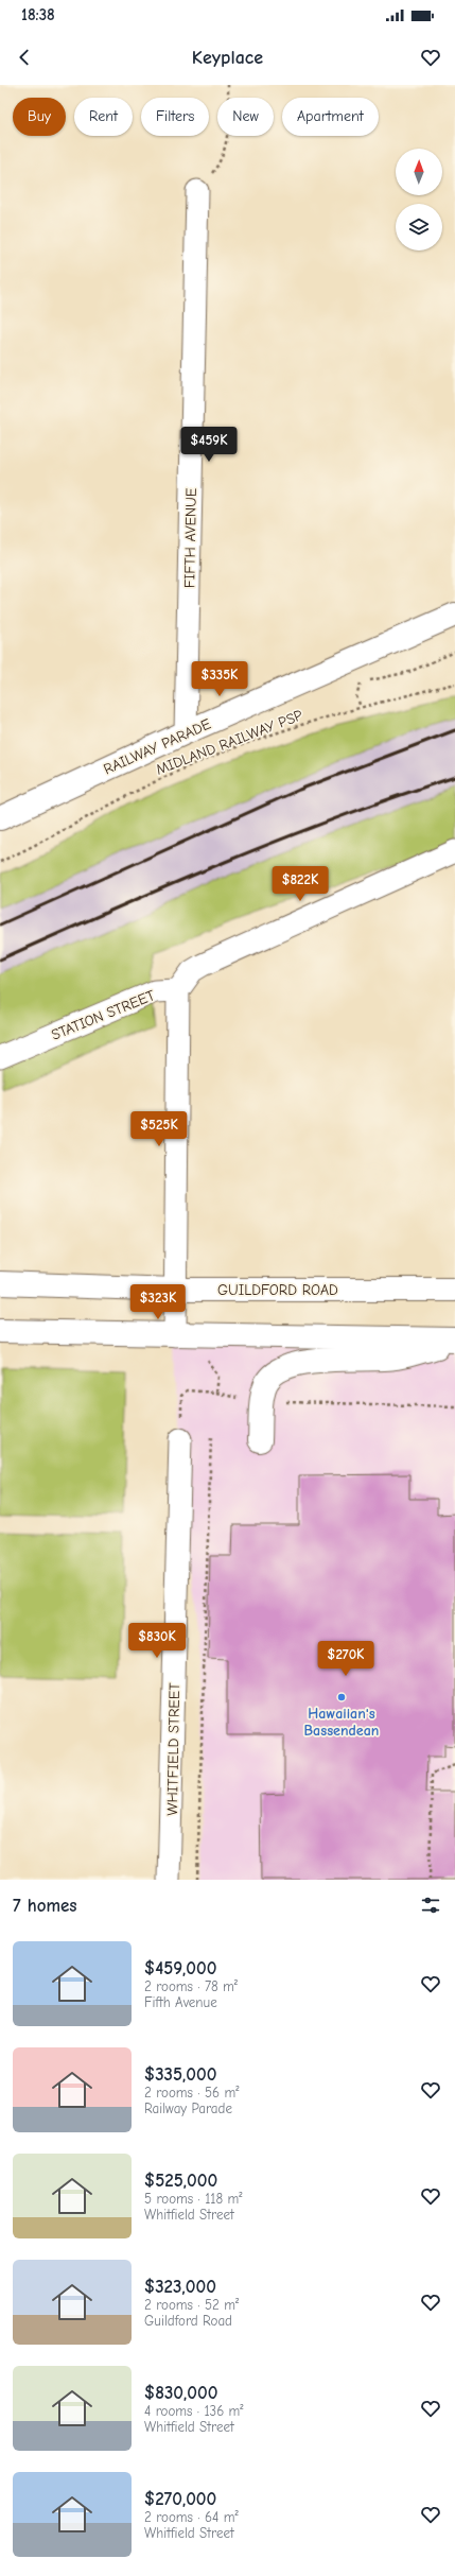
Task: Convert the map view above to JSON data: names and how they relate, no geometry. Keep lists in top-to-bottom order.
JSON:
{
  "streets": {
    "main road": ["RAILWAY PARADE", "GUILDFORD ROAD"],
    "street": ["FIFTH AVENUE", "STATION STREET", "WHITFIELD STREET"],
    "path": ["MIDLAND RAILWAY PSP"]
  },
  "crossings": [
    ["FIFTH AVENUE", "RAILWAY PARADE"]
  ],
  "places": ["Hawaiian's Bassendean"],
  "north": "top",
  "page": {
    "status": "18:38",
    "header": "Keyplace",
    "chip": [
      "Buy",
      "Rent",
      "Filters",
      "New",
      "Apartment"
    ],
    "price": [
      "$459K",
      "$335K",
      "$822K",
      "$525K",
      "$323K",
      "$830K",
      "$270K"
    ],
    "heading": "7 homes",
    "list": [
      {
        "name": "$459,000",
        "note": "2 rooms · 78 m² · Fifth Avenue"
      },
      {
        "name": "$335,000",
        "note": "2 rooms · 56 m² · Railway Parade"
      },
      {
        "name": "$525,000",
        "note": "5 rooms · 118 m² · Whitfield Street"
      },
      {
        "name": "$323,000",
        "note": "2 rooms · 52 m² · Guildford Road"
      },
      {
        "name": "$830,000",
        "note": "4 rooms · 136 m² · Whitfield Street"
      },
      {
        "name": "$270,000",
        "note": "2 rooms · 64 m² · Whitfield Street"
      }
    ]
  }
}
